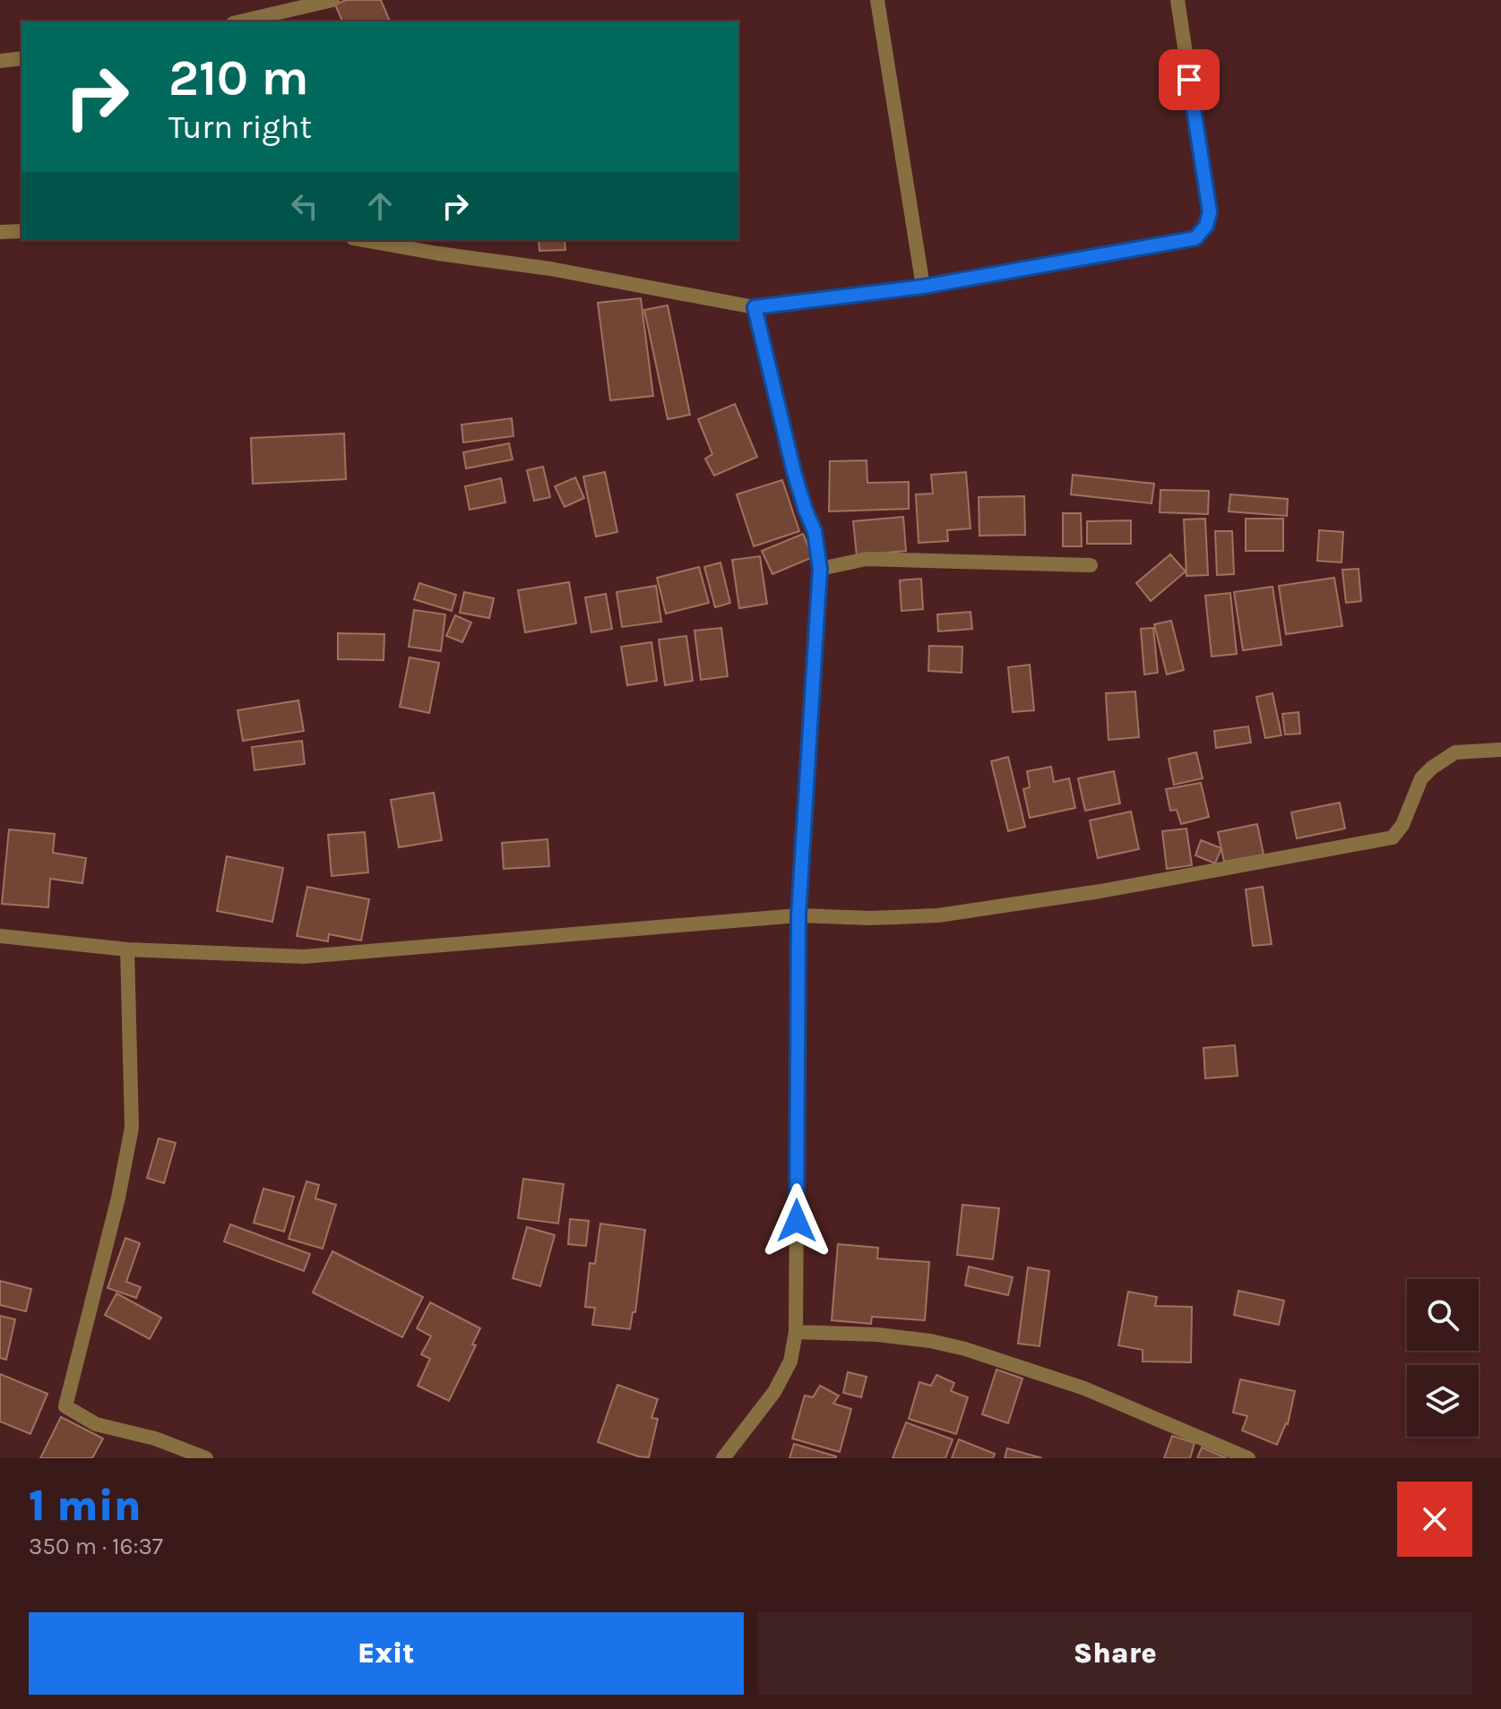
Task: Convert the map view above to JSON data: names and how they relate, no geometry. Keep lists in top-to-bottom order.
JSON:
{
  "page": {
    "turn": ["210 m", "Turn right"],
    "heading": ["1 min", "350 m · 16:37"],
    "buttons": ["Exit", "Share"]
  }
}
